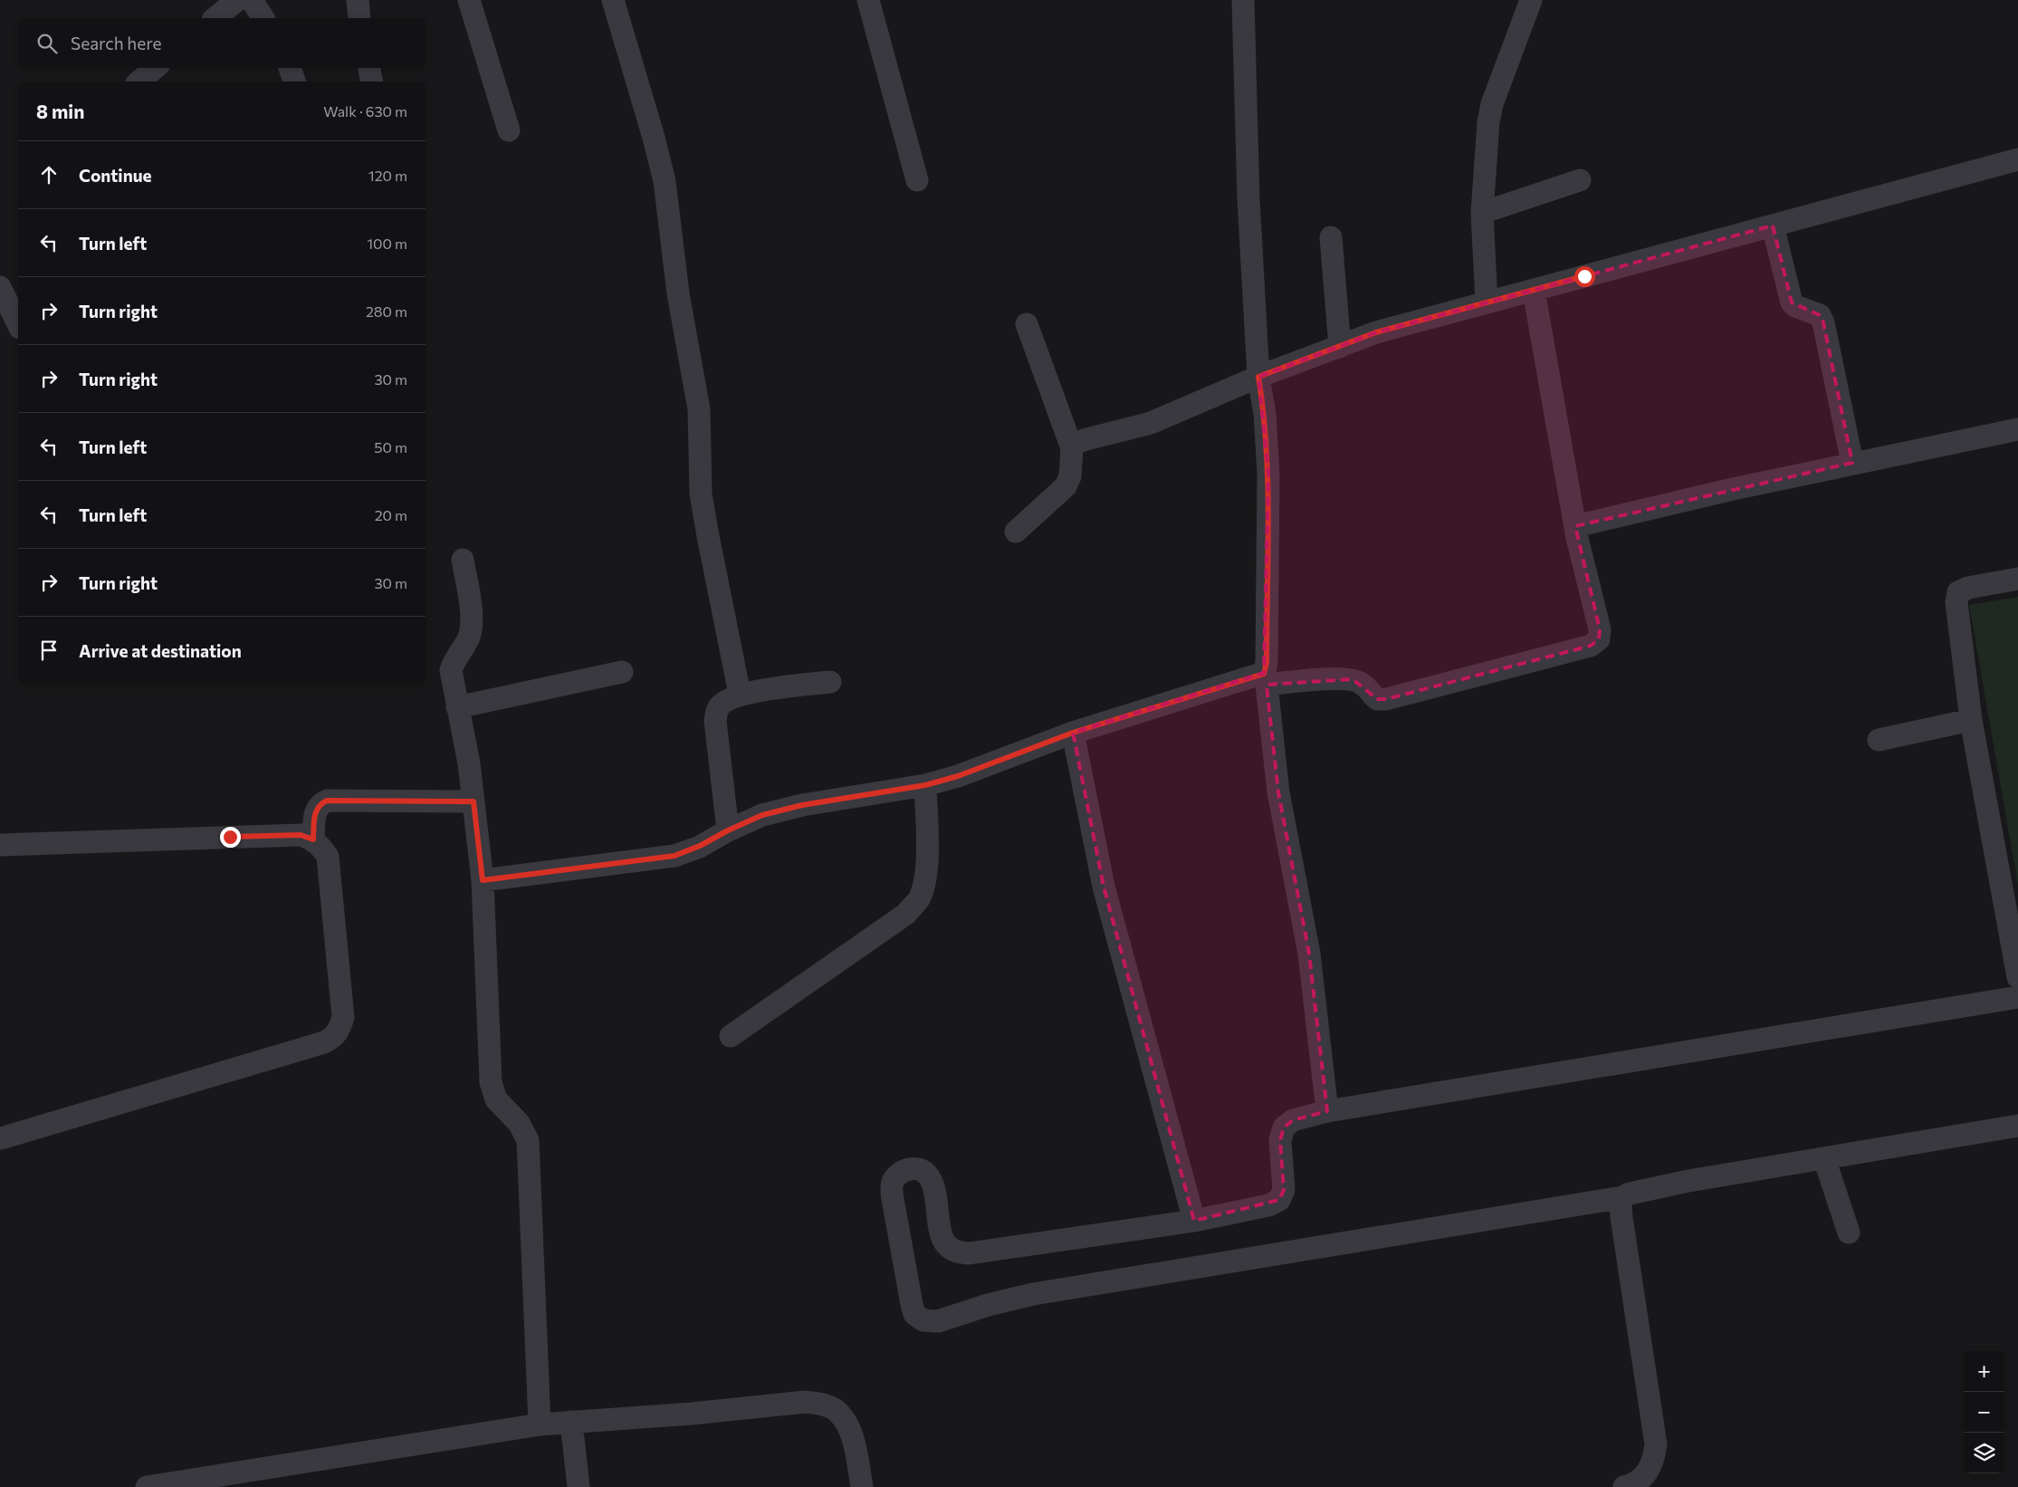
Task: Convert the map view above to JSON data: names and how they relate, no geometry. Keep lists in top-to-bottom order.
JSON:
{
  "page": {
    "search": "Search here",
    "heading": ["8 min", "Walk · 630 m"],
    "list": [
      ["Continue", "120 m"],
      ["Turn left", "100 m"],
      ["Turn right", "280 m"],
      ["Turn right", "30 m"],
      ["Turn left", "50 m"],
      ["Turn left", "20 m"],
      ["Turn right", "30 m"],
      "Arrive at destination"
    ],
    "map_buttons": ["+", "−"]
  }
}
